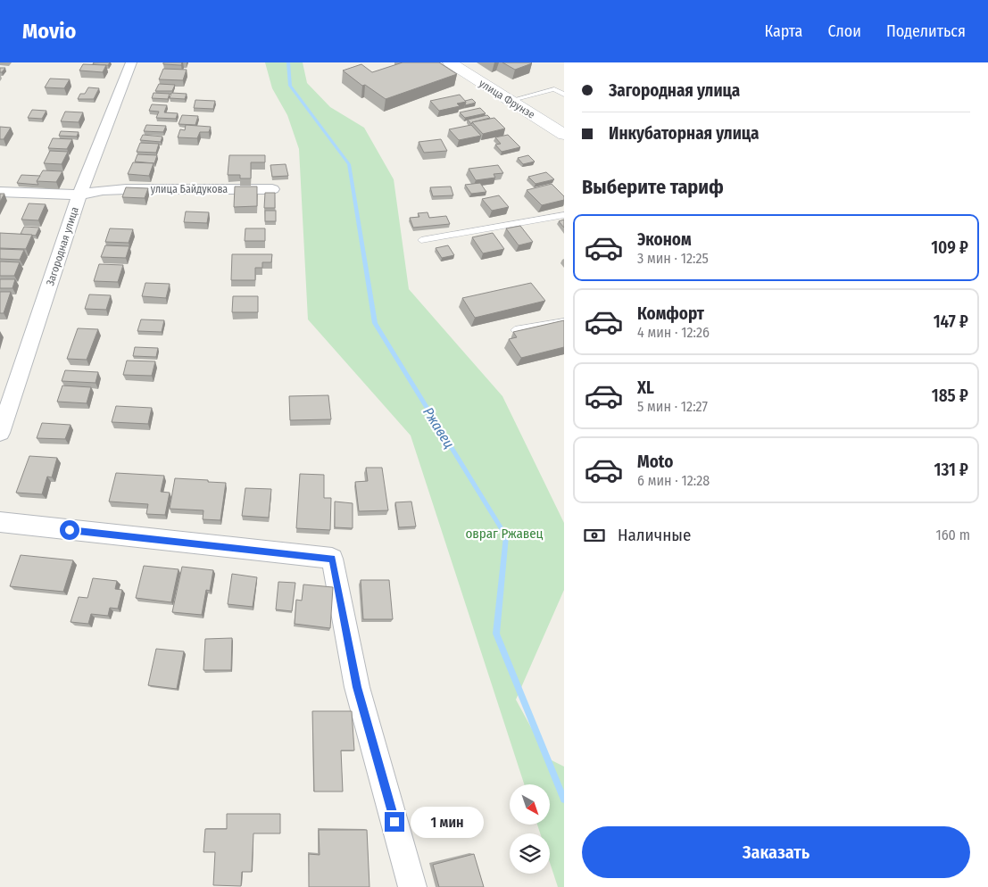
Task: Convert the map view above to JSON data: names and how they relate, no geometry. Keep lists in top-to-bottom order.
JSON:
{
  "streets": {
    "street": ["улица Фрунзе", "улица Байдукова", "Загородная улица"]
  },
  "crossings": [
    ["улица Байдукова", "Загородная улица"]
  ],
  "water": ["Ржавец"],
  "parks": ["овраг Ржавец"],
  "north": "bottom right",
  "page": {
    "header": "Movio",
    "nav": ["Карта", "Слои", "Поделиться"],
    "banner": ["Загородная улица", "Инкубаторная улица"],
    "heading": "Выберите тариф",
    "list": [
      {
        "name": "Эконом",
        "note": "3 мин · 12:25",
        "value": "109 ₽"
      },
      {
        "name": "Комфорт",
        "note": "4 мин · 12:26",
        "value": "147 ₽"
      },
      {
        "name": "XL",
        "note": "5 мин · 12:27",
        "value": "185 ₽"
      },
      {
        "name": "Moto",
        "note": "6 мин · 12:28",
        "value": "131 ₽"
      }
    ],
    "pay": ["Наличные", "160 m"],
    "bubble": "1 мин",
    "buttons": "Заказать"
  }
}
